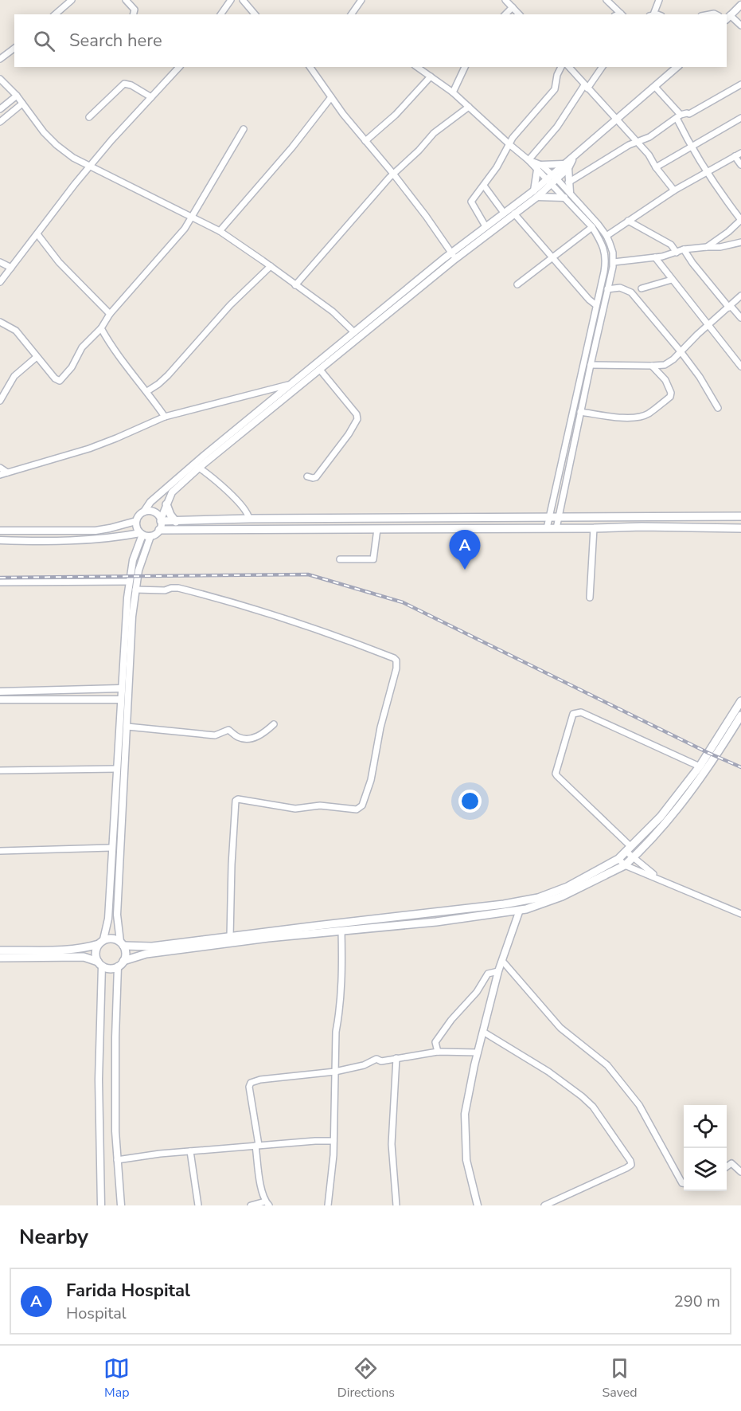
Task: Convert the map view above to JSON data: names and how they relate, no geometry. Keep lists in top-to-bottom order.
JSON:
{
  "page": {
    "search": "Search here",
    "pins": "A",
    "heading": "Nearby",
    "list": [
      {
        "mark": "A",
        "name": "Farida Hospital",
        "note": "Hospital",
        "value": "290 m"
      }
    ],
    "nav": ["Map", "Directions", "Saved"]
  }
}
